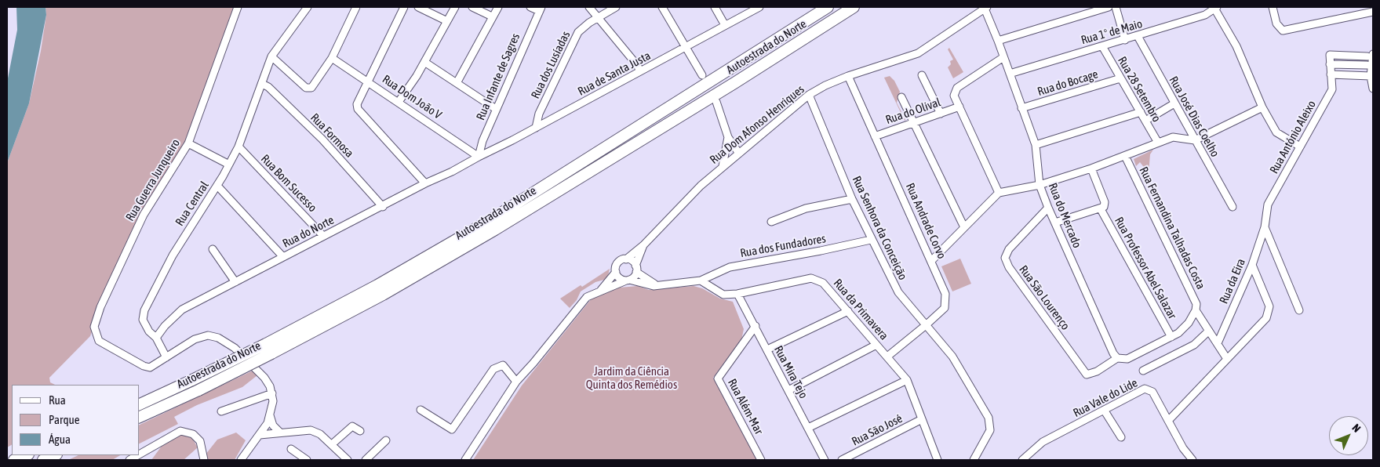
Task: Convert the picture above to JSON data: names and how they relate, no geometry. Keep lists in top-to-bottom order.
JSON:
{
  "streets": {
    "highway": ["Autoestrada do Norte"],
    "street": [
      "Rua 1º de Maio",
      "Rua dos Lusíadas",
      "Rua de Santa Justa",
      "Rua Infante de Sagres",
      "Rua do Bocage",
      "Rua 28 Setembro",
      "Rua Dom João V",
      "Rua do Olival",
      "Rua José Dias Coelho",
      "Rua Dom Afonso Henriques",
      "Rua Formosa",
      "Rua António Aleixo",
      "Rua Guerra Junqueiro",
      "Rua Bom Sucesso",
      "Rua Central",
      "Rua do Mercado",
      "Rua Andrade Corvo",
      "Rua Senhora da Conceição",
      "Rua Fernandina Talhadas Costa",
      "Rua do Norte",
      "Rua dos Fundadores",
      "Rua Professor Abel Salazar",
      "Rua da Eira",
      "Rua São Lourenço",
      "Rua da Primavera",
      "Rua Mira Tejo",
      "Rua Vale do Lide",
      "Rua Além-Mar",
      "Rua São José"
    ]
  },
  "crossings": [
    ["Rua 1º de Maio", "Rua 28 Setembro"],
    ["Rua 1º de Maio", "Rua José Dias Coelho"],
    ["Rua 1º de Maio", "Rua do Mercado"],
    ["Rua dos Lusíadas", "Rua de Santa Justa"],
    ["Rua de Santa Justa", "Rua Infante de Sagres"],
    ["Rua de Santa Justa", "Rua Dom João V"],
    ["Rua de Santa Justa", "Rua do Norte"],
    ["Rua Infante de Sagres", "Rua Dom João V"],
    ["Rua Infante de Sagres", "Rua do Norte"],
    ["Rua do Bocage", "Rua 28 Setembro"],
    ["Rua do Bocage", "Rua do Mercado"],
    ["Rua Dom João V", "Rua do Norte"],
    ["Rua do Olival", "Rua Andrade Corvo"],
    ["Rua Dom Afonso Henriques", "Rua do Mercado"],
    ["Rua Dom Afonso Henriques", "Rua Andrade Corvo"],
    ["Rua Dom Afonso Henriques", "Rua Senhora da Conceição"],
    ["Rua Formosa", "Rua Central"],
    ["Rua Formosa", "Rua do Norte"],
    ["Rua António Aleixo", "Rua da Eira"],
    ["Rua Guerra Junqueiro", "Rua Central"],
    ["Rua Bom Sucesso", "Rua Central"],
    ["Rua Bom Sucesso", "Rua do Norte"],
    ["Rua Central", "Rua do Norte"],
    ["Rua do Mercado", "Rua São Lourenço"],
    ["Rua Andrade Corvo", "Rua Senhora da Conceição"],
    ["Rua Andrade Corvo", "Rua da Primavera"],
    ["Rua Senhora da Conceição", "Rua dos Fundadores"],
    ["Rua Fernandina Talhadas Costa", "Rua da Eira"],
    ["Rua dos Fundadores", "Rua da Primavera"],
    ["Rua da Primavera", "Rua Mira Tejo"],
    ["Rua da Primavera", "Rua São José"],
    ["Rua Mira Tejo", "Rua Além-Mar"]
  ],
  "parks": ["Jardim da Ciência Quinta dos Remédios"],
  "legend": ["Rua", "Parque", "Água"],
  "north": "top right"
}
